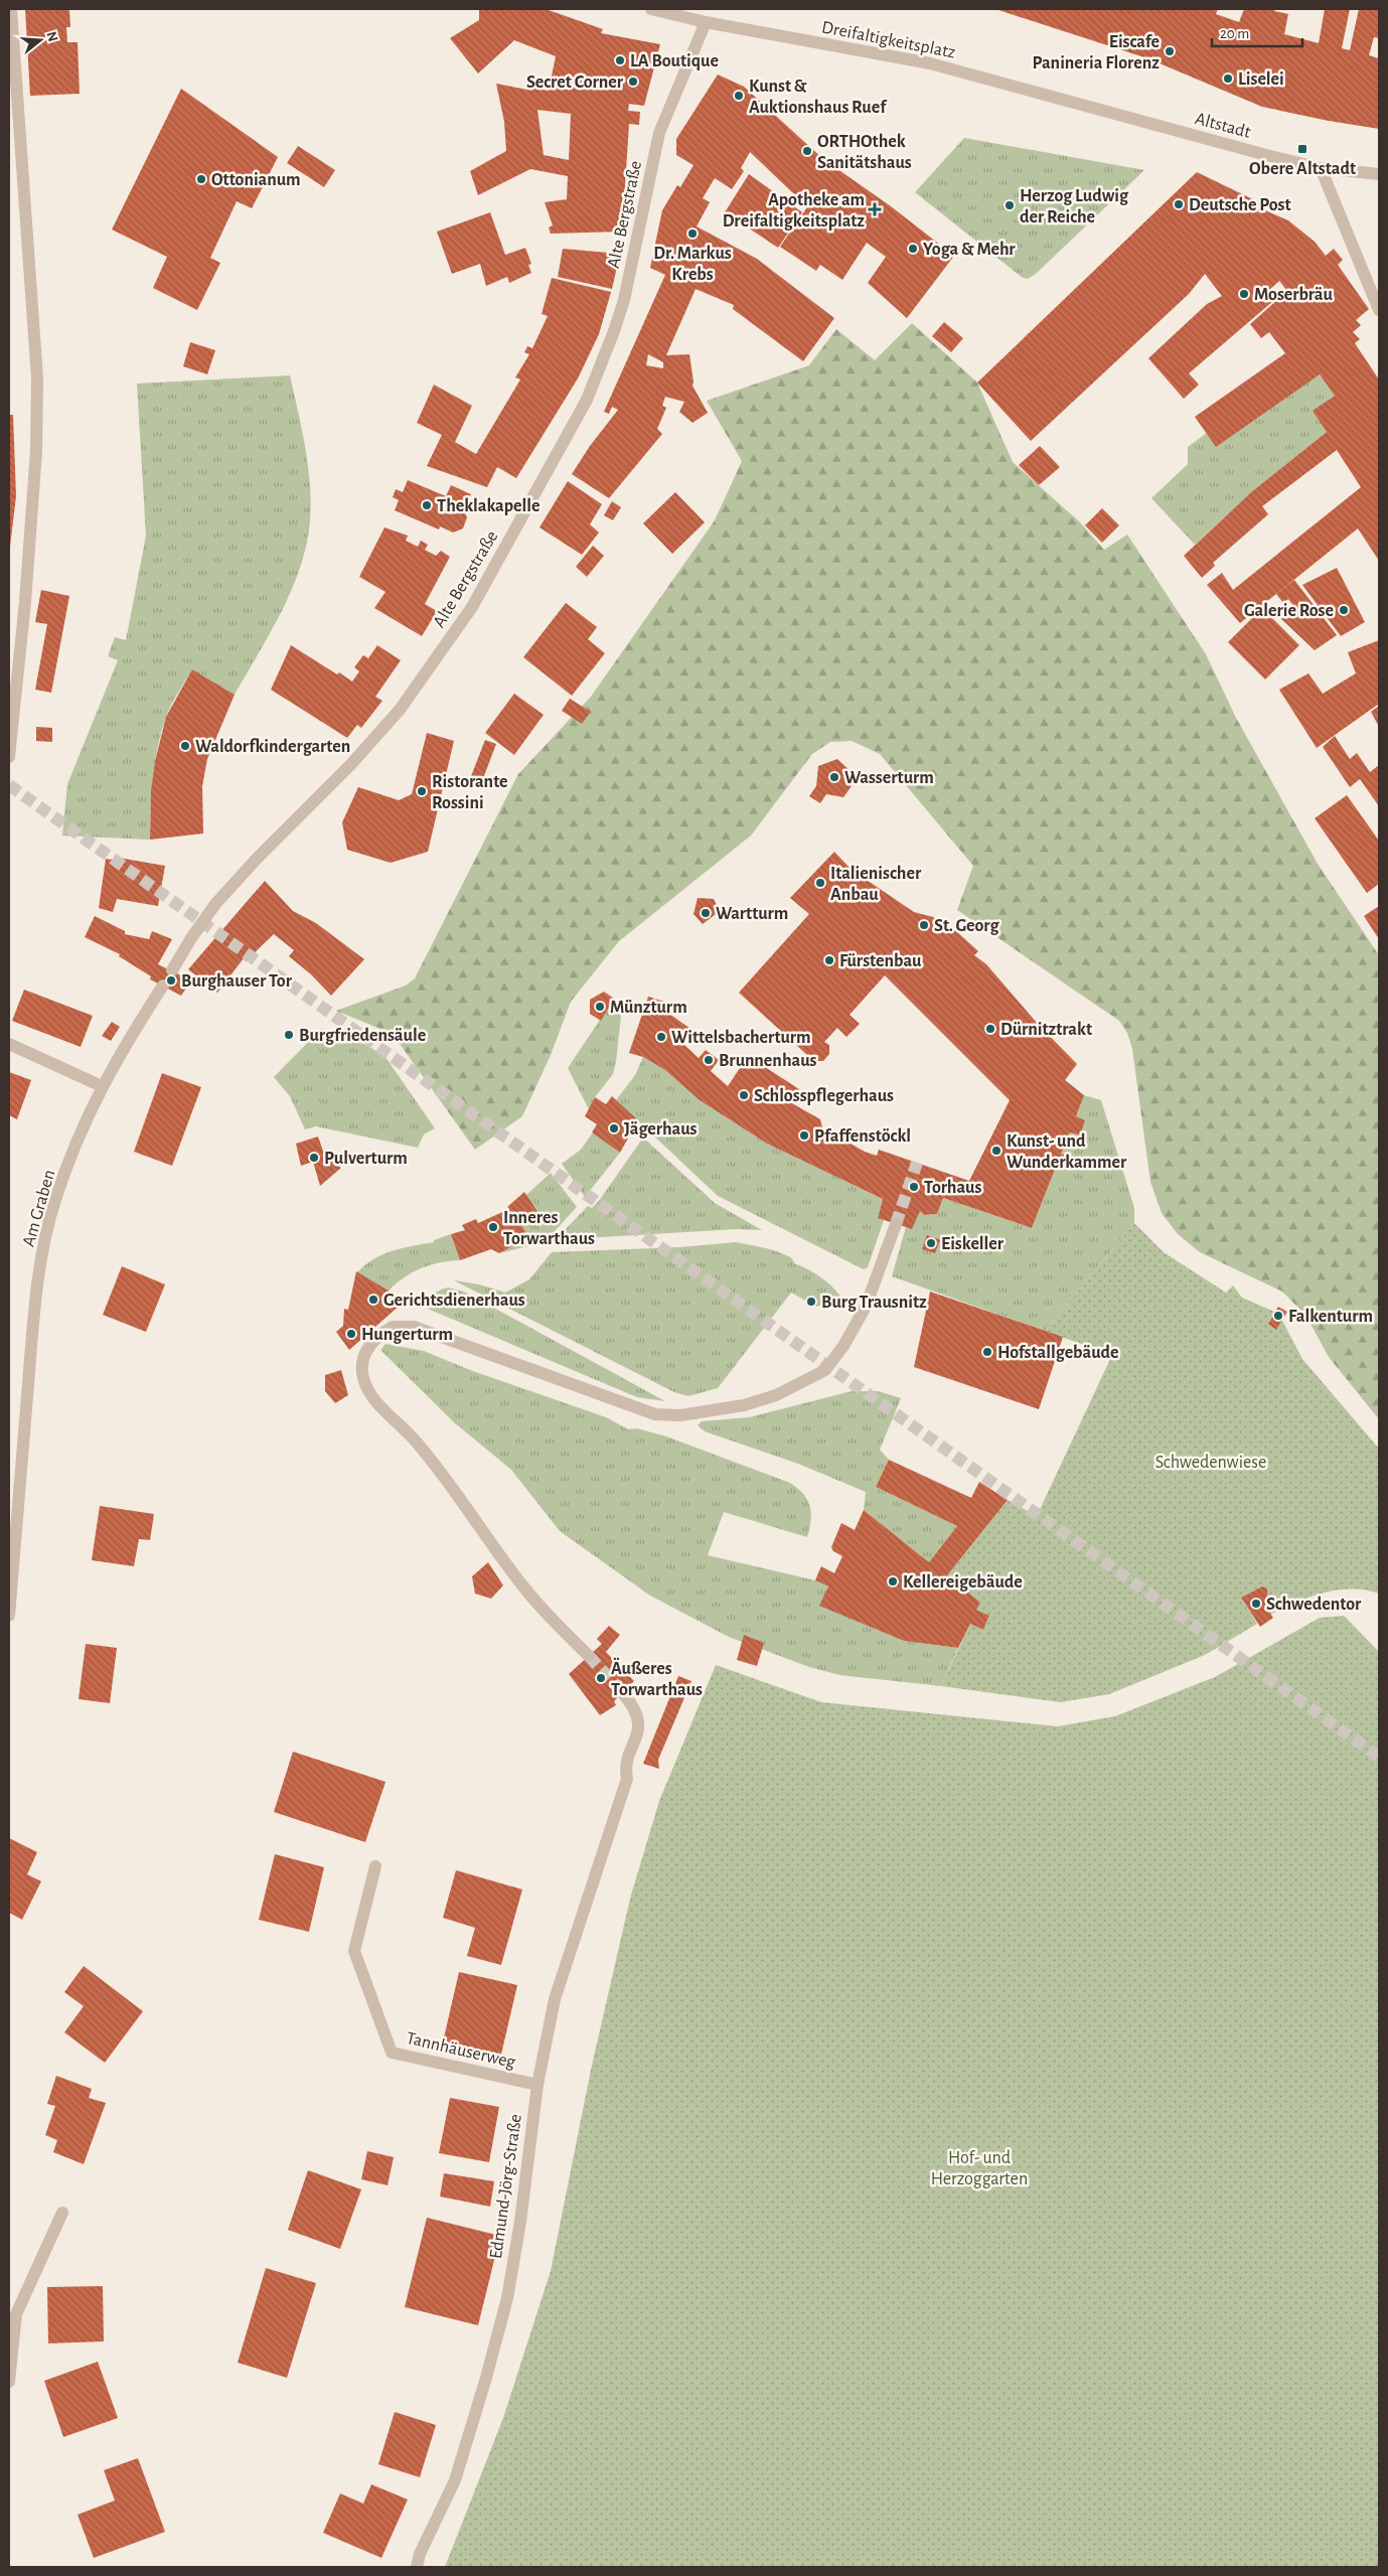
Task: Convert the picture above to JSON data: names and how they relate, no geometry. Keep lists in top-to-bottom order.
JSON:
{
  "streets": {
    "street": [
      "Dreifaltigkeitsplatz",
      "Altstadt",
      "Alte Bergstraße",
      "Am Graben",
      "Tannhäuserweg",
      "Edmund-Jörg-Straße"
    ]
  },
  "crossings": [
    ["Dreifaltigkeitsplatz", "Altstadt"],
    ["Dreifaltigkeitsplatz", "Alte Bergstraße"],
    ["Tannhäuserweg", "Edmund-Jörg-Straße"]
  ],
  "parks": ["Schwedenwiese", "Hof- und Herzoggarten"],
  "places": {
    "other": [
      "Eiscafe Panineria Florenz",
      "LA Boutique",
      "Liselei",
      "Secret Corner",
      "Kunst & Auktionshaus Ruef",
      "ORTHOthek Sanitätshaus",
      "Ottonianum",
      "Deutsche Post",
      "Herzog Ludwig der Reiche",
      "Dr. Markus Krebs",
      "Yoga & Mehr",
      "Moserbräu",
      "Theklakapelle",
      "Galerie Rose",
      "Waldorfkindergarten",
      "Wasserturm",
      "Ristorante Rossini",
      "Italienischer Anbau",
      "Wartturm",
      "St. Georg",
      "Fürstenbau",
      "Burghauser Tor",
      "Münzturm",
      "Dürnitztrakt",
      "Burgfriedensäule",
      "Wittelsbacherturm",
      "Brunnenhaus",
      "Schlosspflegerhaus",
      "Jägerhaus",
      "Pfaffenstöckl",
      "Kunst- und Wunderkammer",
      "Pulverturm",
      "Torhaus",
      "Inneres Torwarthaus",
      "Eiskeller",
      "Gerichtsdienerhaus",
      "Burg Trausnitz",
      "Falkenturm",
      "Hungerturm",
      "Hofstallgebäude",
      "Kellereigebäude",
      "Schwedentor",
      "Äußeres Torwarthaus"
    ],
    "transit": ["Obere Altstadt"],
    "health": ["Apotheke am Dreifaltigkeitsplatz"]
  },
  "scale_bar": "20 m",
  "north": "right"
}
